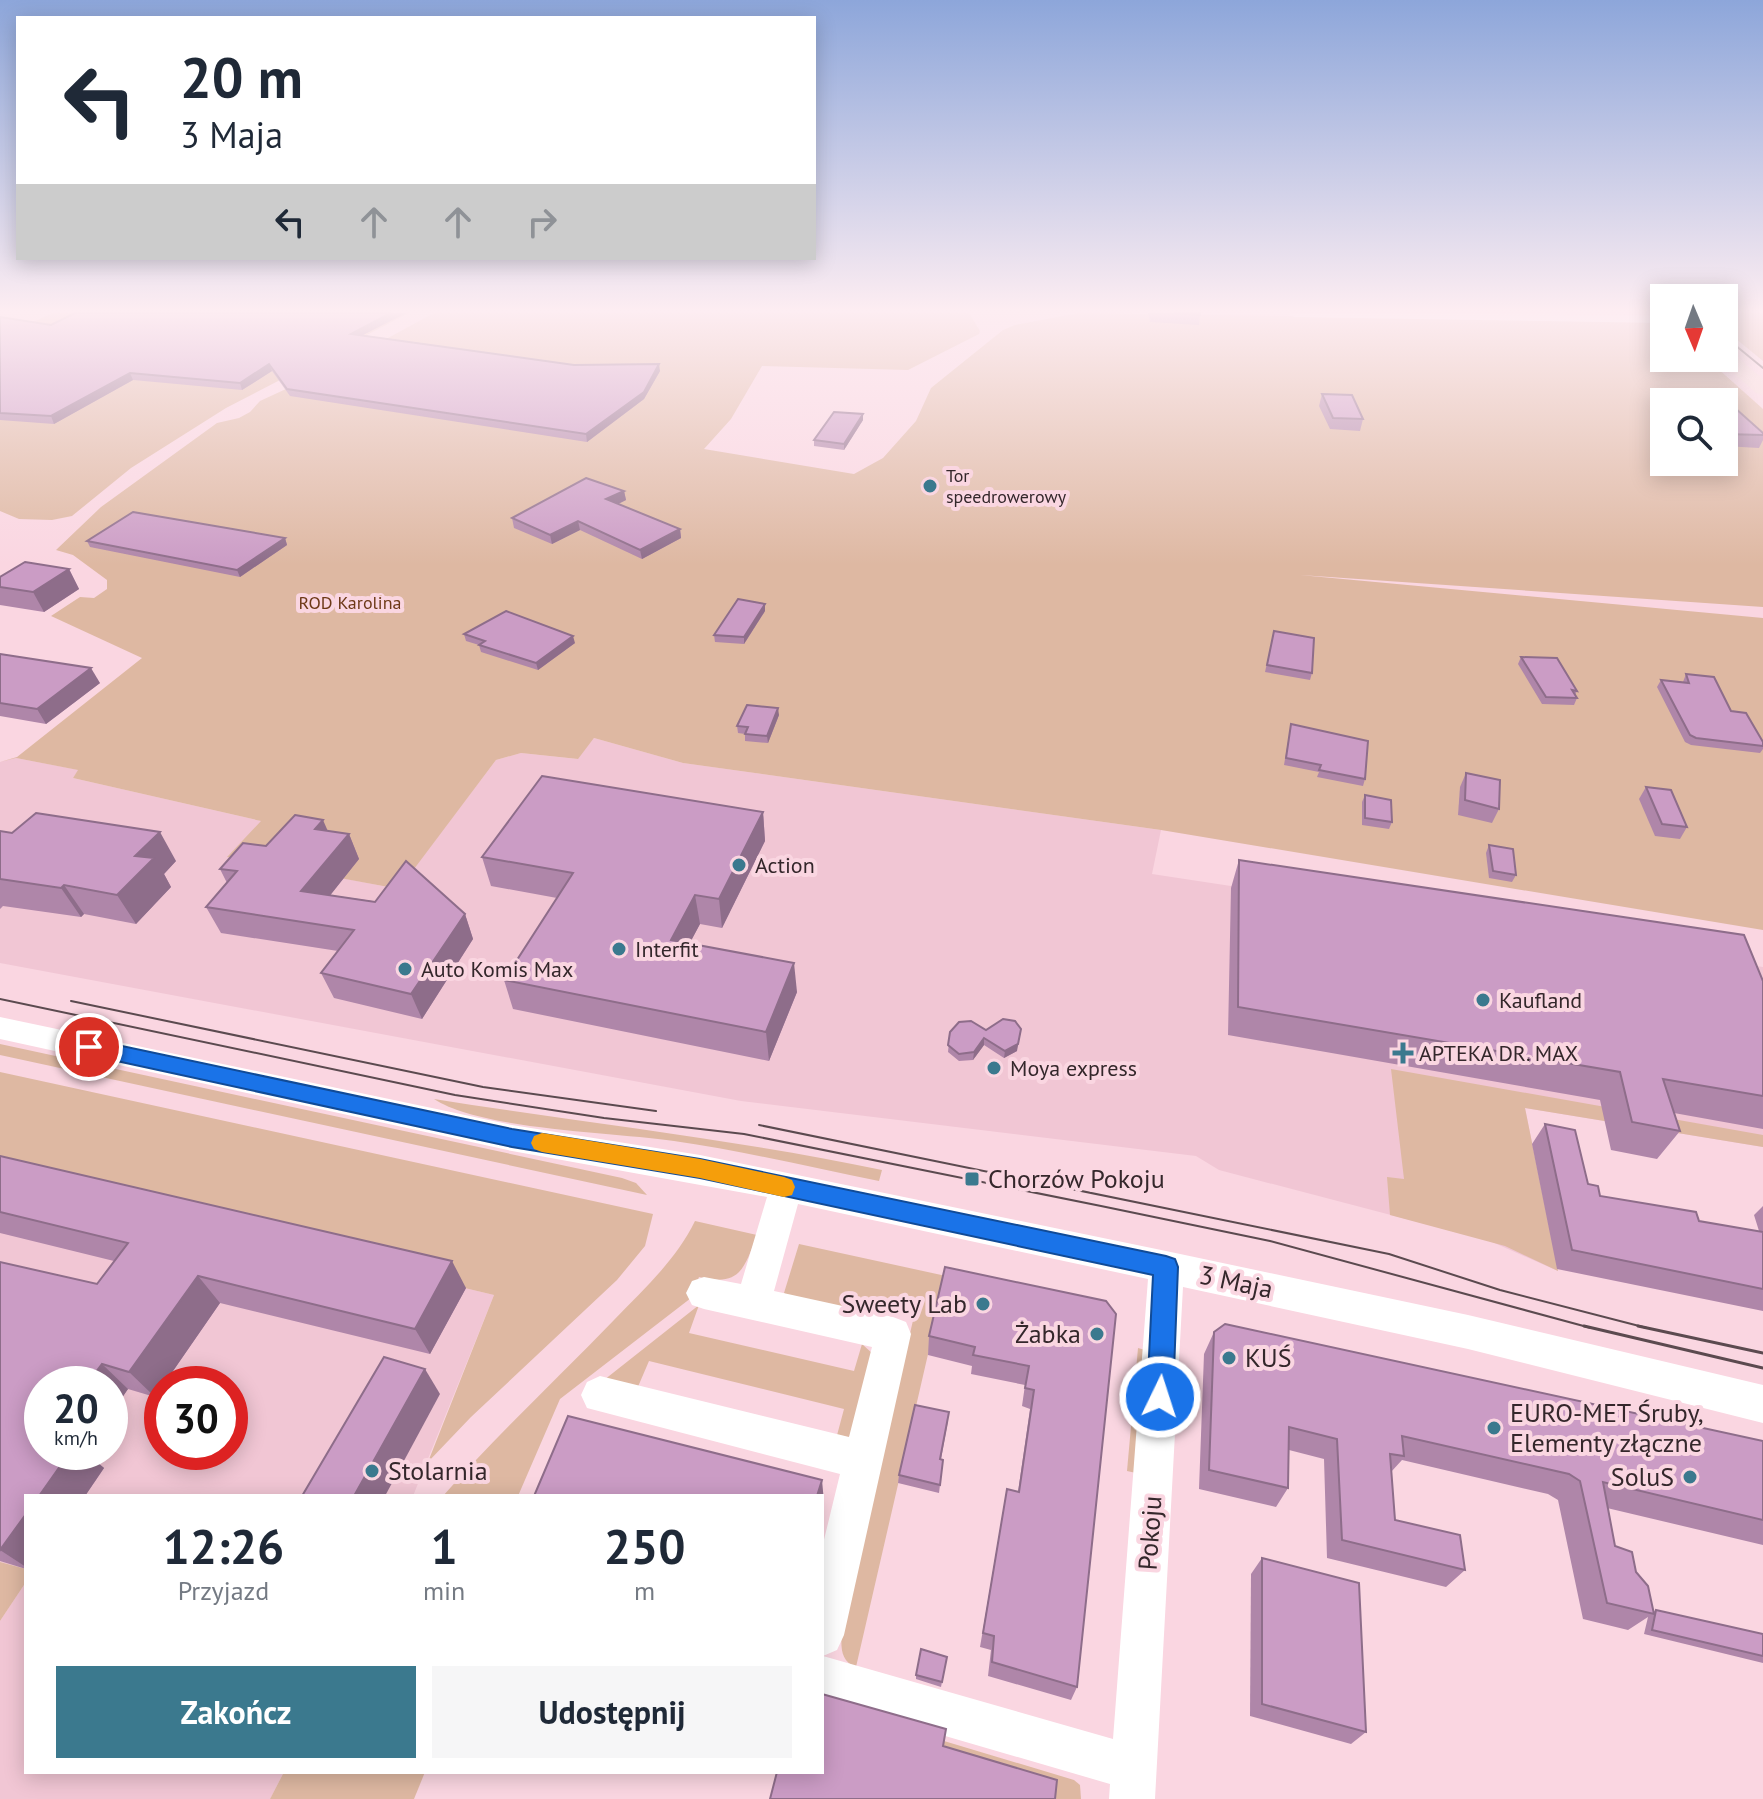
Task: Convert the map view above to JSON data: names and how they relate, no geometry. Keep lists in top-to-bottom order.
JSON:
{
  "streets": {
    "street": ["3 Maja", "Pokoju"]
  },
  "crossings": [
    ["3 Maja", "Pokoju"]
  ],
  "parks": ["ROD Karolina"],
  "places": {
    "other": [
      "Tor speedrowerowy",
      "Action",
      "Interfit",
      "Auto Komis Max",
      "Kaufland",
      "Moya express",
      "Sweety Lab",
      "Żabka",
      "KUŚ",
      "EURO-MET Śruby, Elementy złączne",
      "Stolarnia",
      "SoluS"
    ],
    "health": ["APTEKA DR. MAX"],
    "transit": ["Chorzów Pokoju"]
  },
  "north": "bottom",
  "page": {
    "turn": ["20 m", "3 Maja"],
    "speed": "20 km/h",
    "limit": "30",
    "eta": [
      "12:26",
      "Przyjazd",
      "1",
      "min",
      "250",
      "m"
    ],
    "buttons": ["Zakończ", "Udostępnij"]
  }
}
